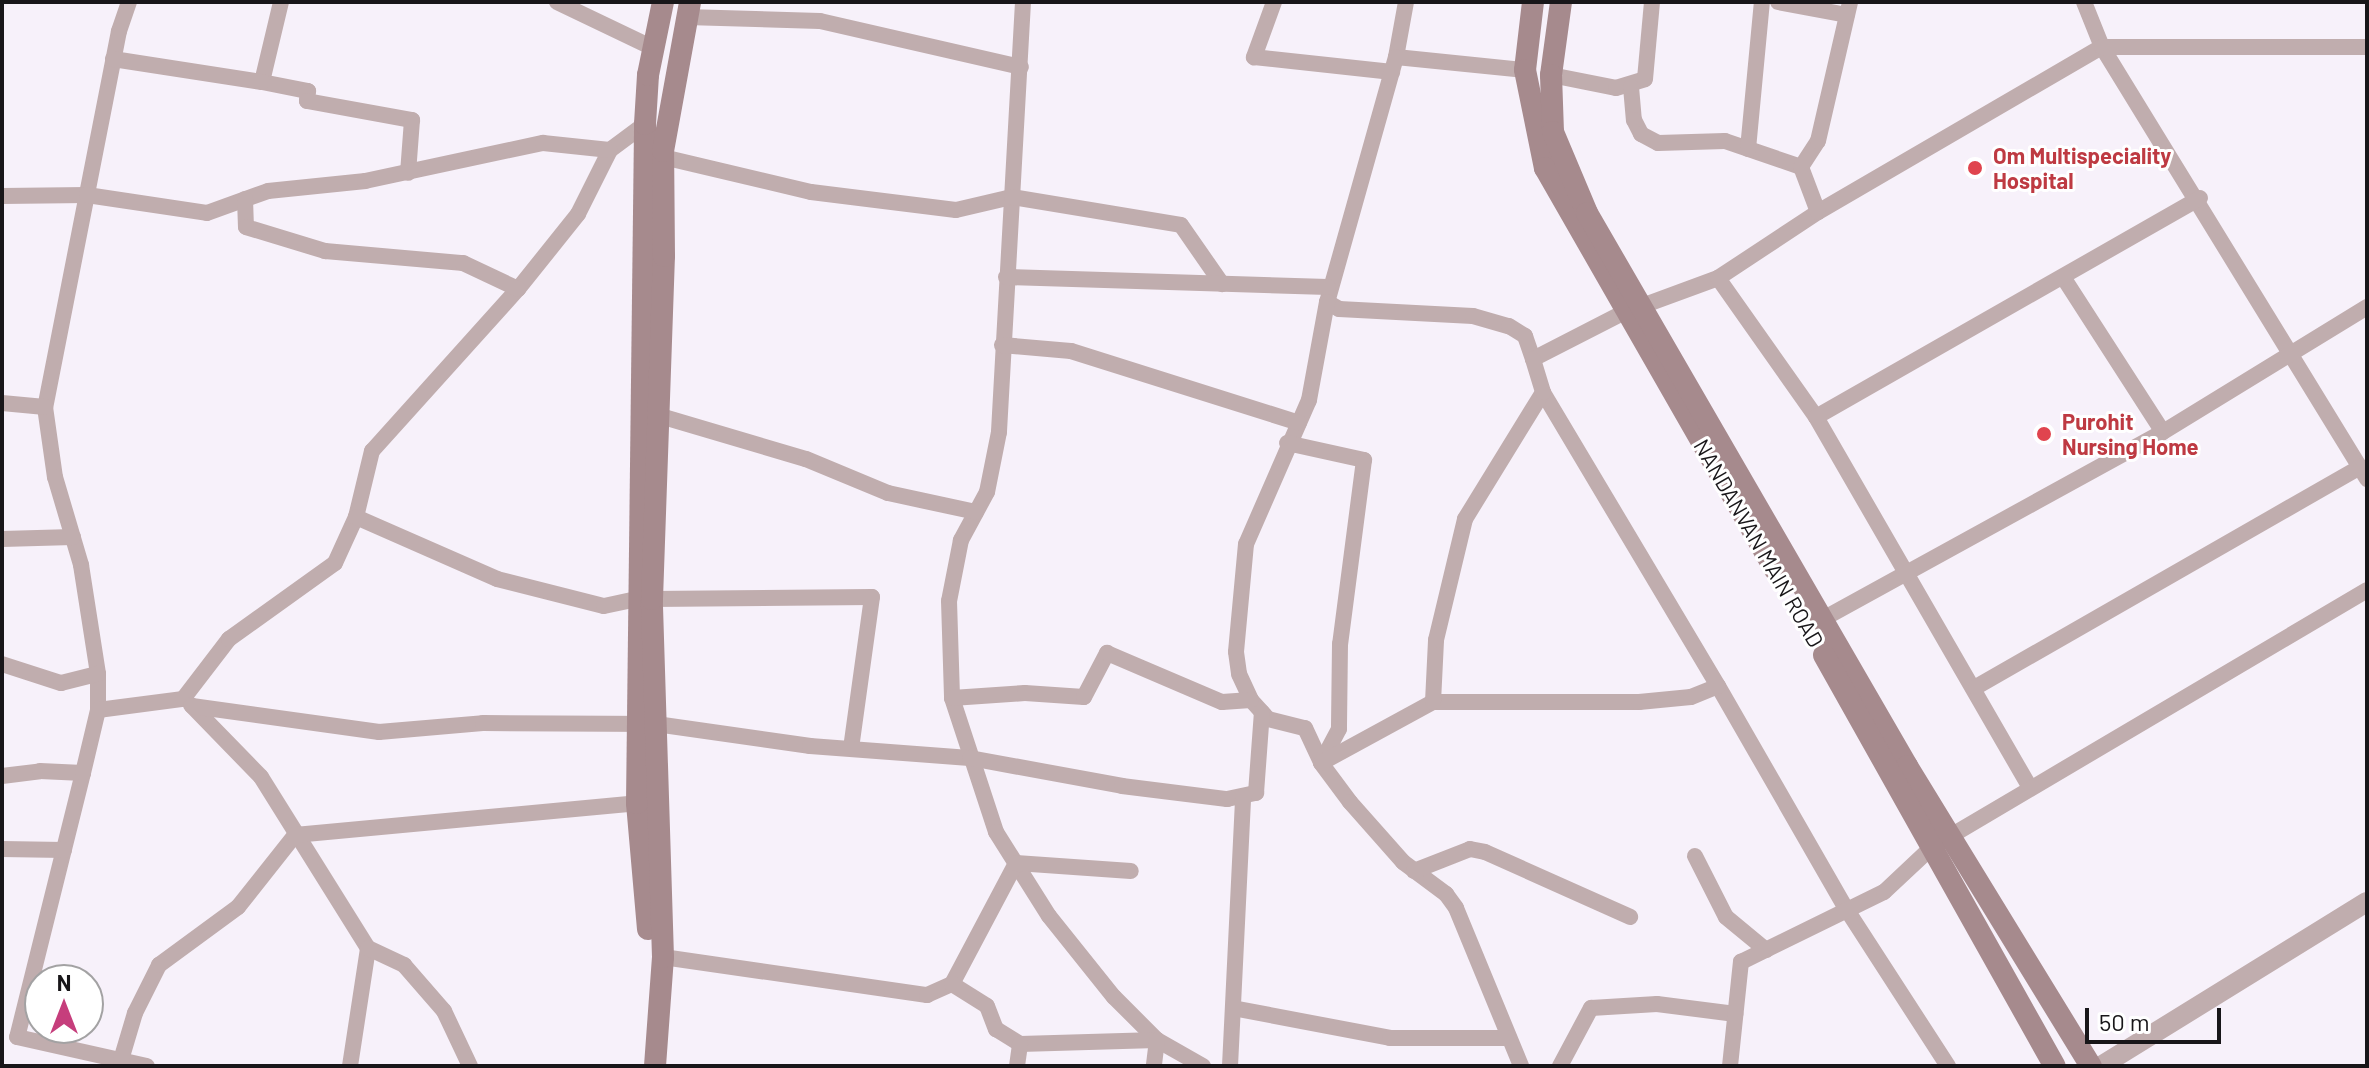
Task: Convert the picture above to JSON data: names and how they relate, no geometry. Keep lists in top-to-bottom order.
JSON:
{
  "streets": {
    "main road": ["NANDANVAN MAIN ROAD"]
  },
  "places": ["Om Multispeciality Hospital", "Purohit Nursing Home"],
  "scale_bar": "50 m",
  "north": "top"
}
